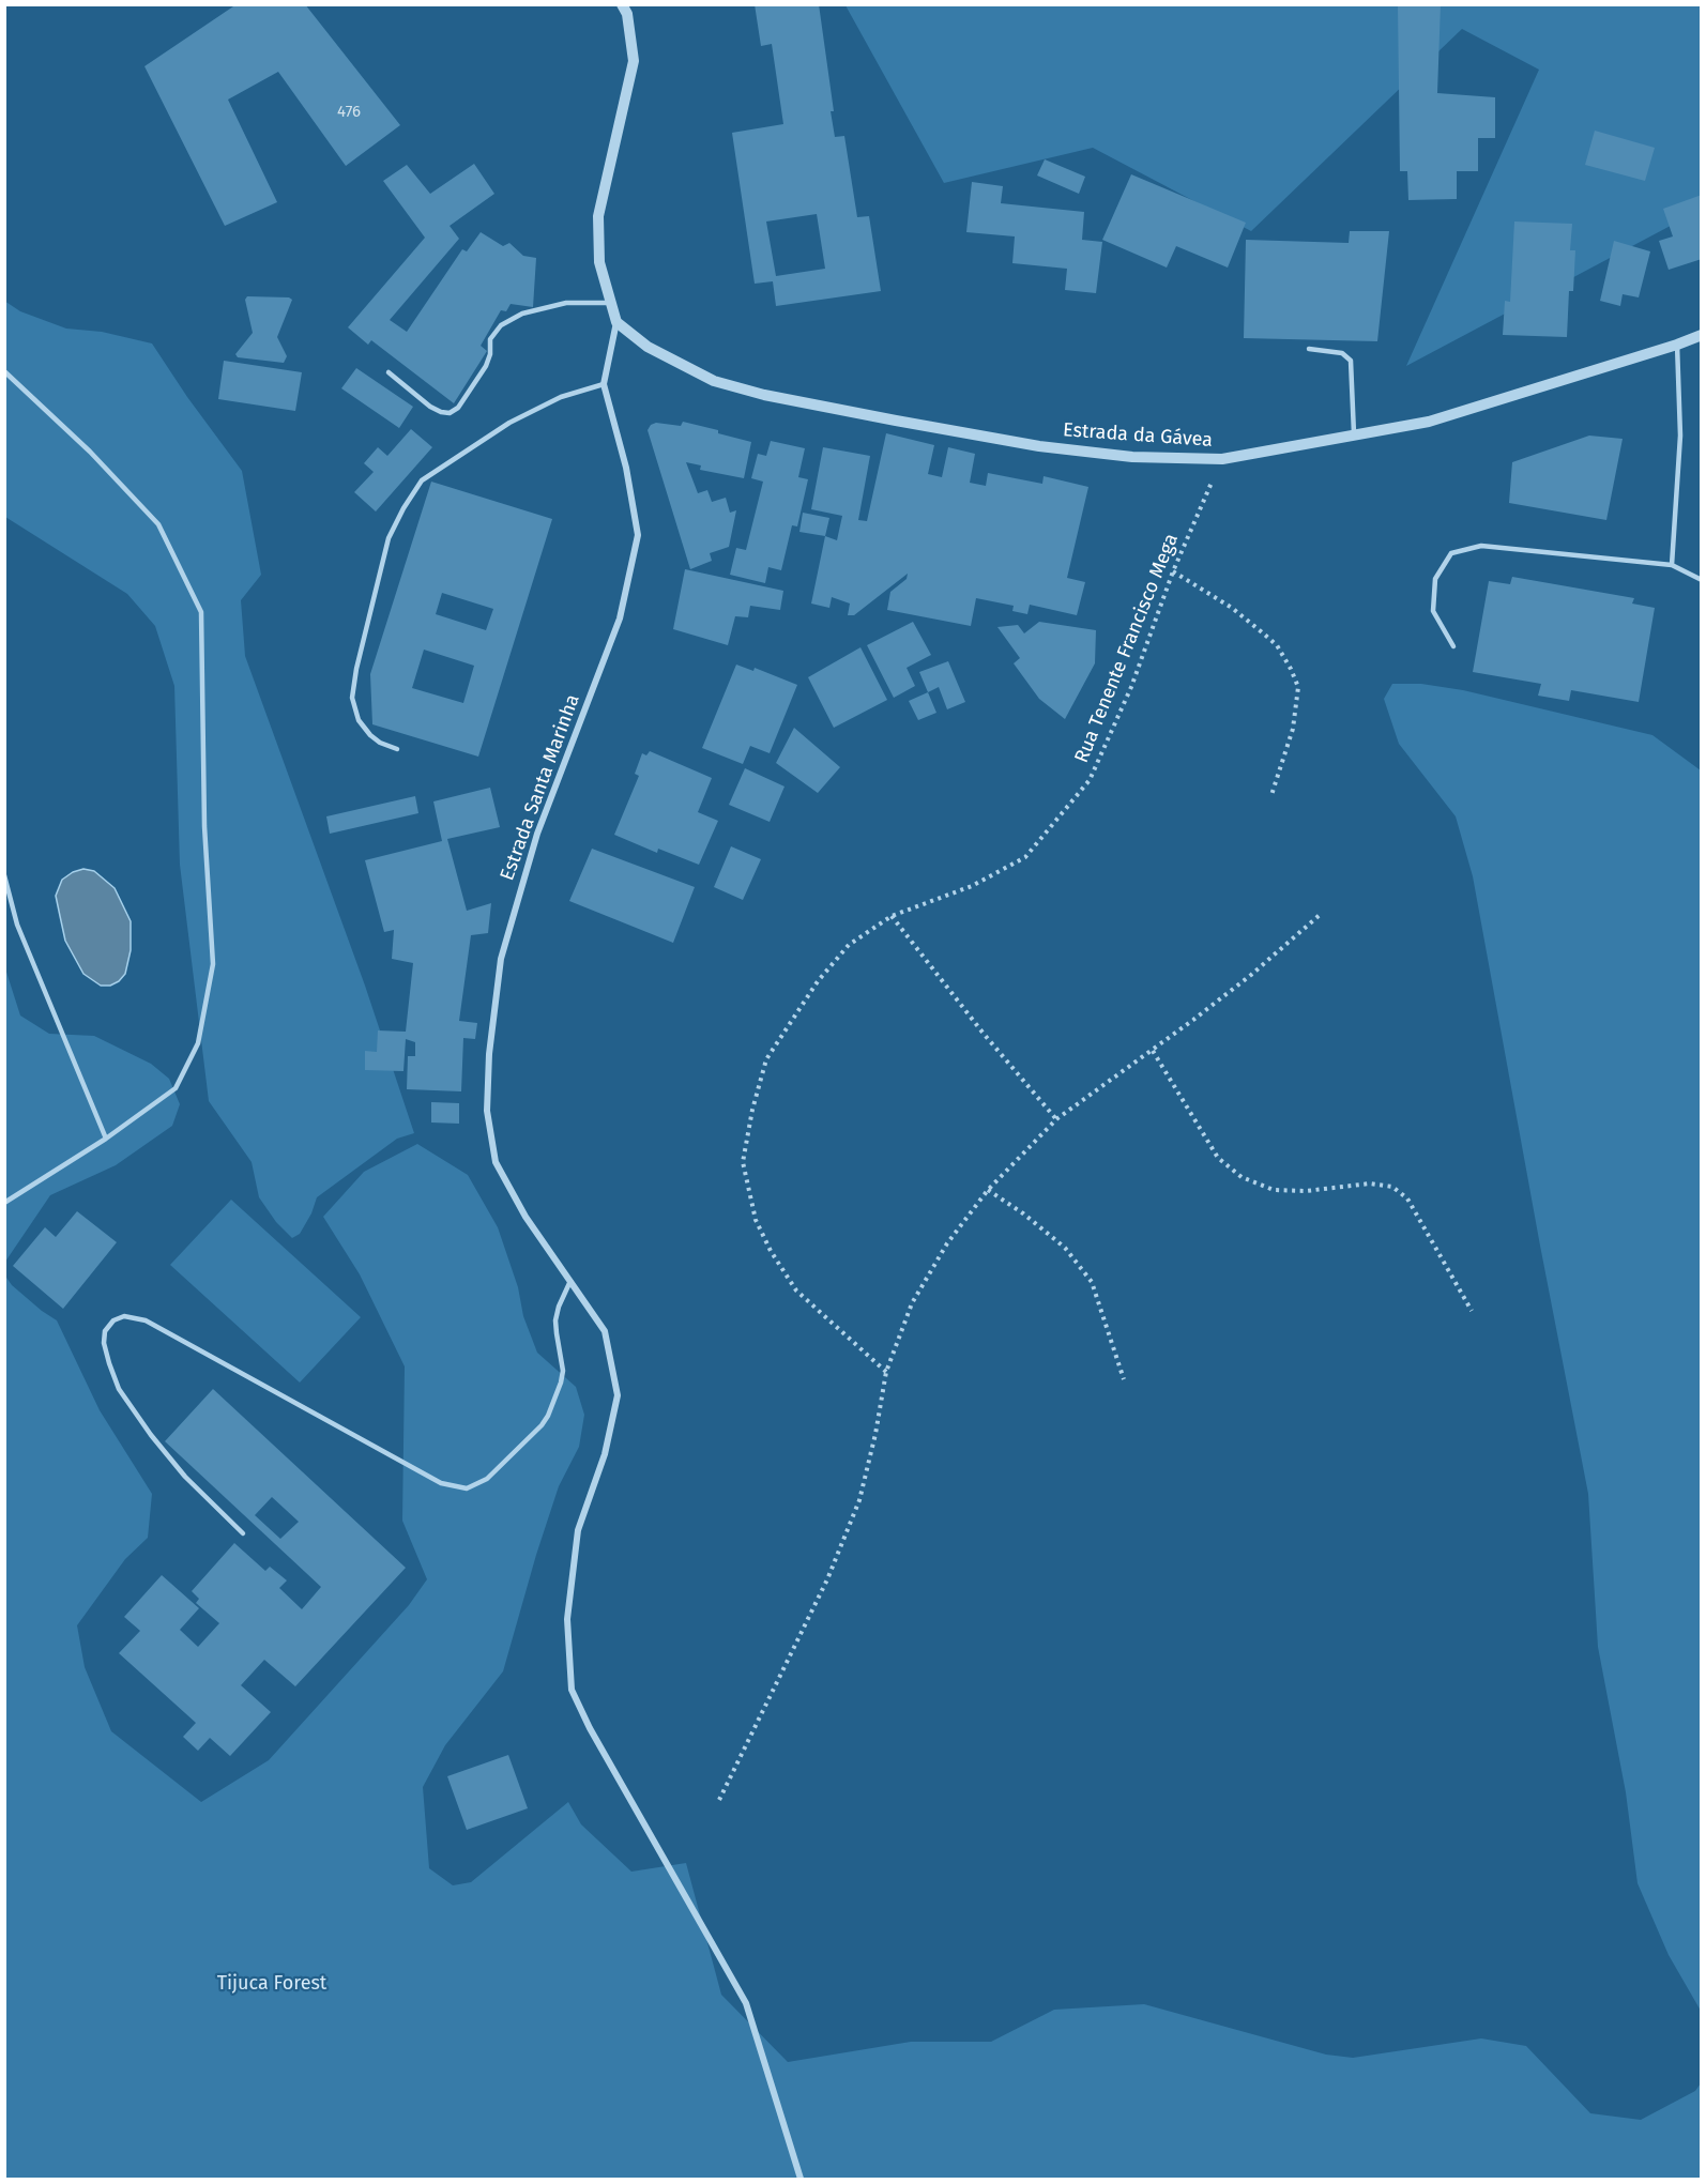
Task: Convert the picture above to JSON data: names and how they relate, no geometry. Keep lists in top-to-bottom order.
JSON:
{
  "streets": {
    "street": ["Estrada da Gávea", "Estrada Santa Marinha"],
    "path": ["Rua Tenente Francisco Mega"]
  },
  "crossings": [
    ["Estrada da Gávea", "Rua Tenente Francisco Mega"],
    ["Estrada da Gávea", "Estrada Santa Marinha"]
  ],
  "parks": ["Tijuca Forest"],
  "house_numbers": ["476"]
}
